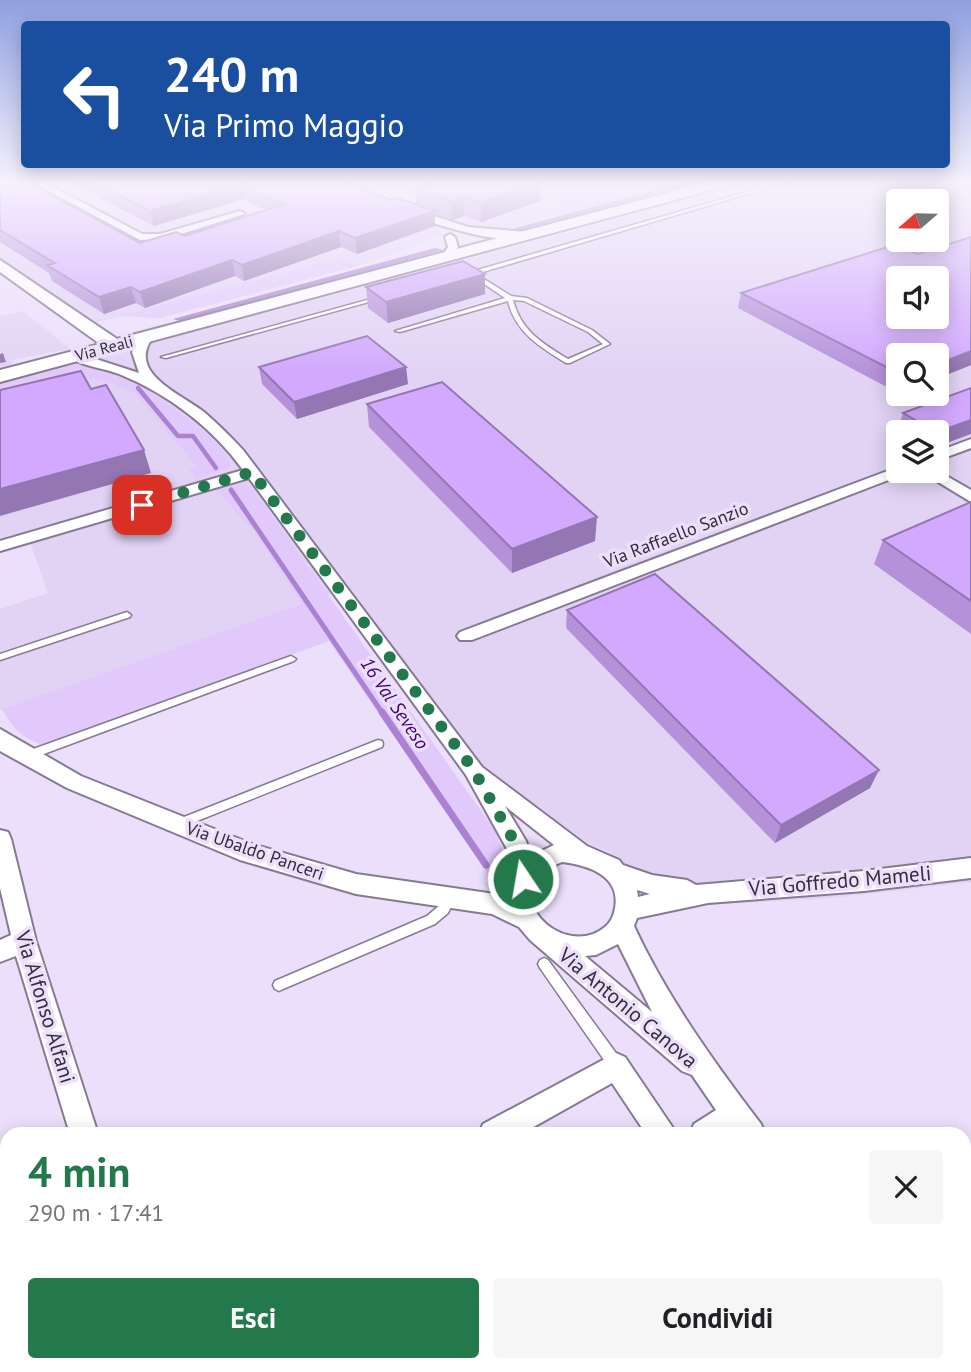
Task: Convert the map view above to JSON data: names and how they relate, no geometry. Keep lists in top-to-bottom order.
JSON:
{
  "streets": {
    "main road": ["Via Reali"],
    "street": [
      "Via Raffaello Sanzio",
      "Via Ubaldo Panceri",
      "Via Goffredo Mameli",
      "Via Alfonso Alfani",
      "Via Antonio Canova"
    ]
  },
  "crossings": [
    ["Via Ubaldo Panceri", "Via Antonio Canova"]
  ],
  "water": ["16 Val Seveso"],
  "north": "left",
  "page": {
    "turn": ["240 m", "Via Primo Maggio"],
    "heading": ["4 min", "290 m · 17:41"],
    "buttons": ["Esci", "Condividi"]
  }
}
